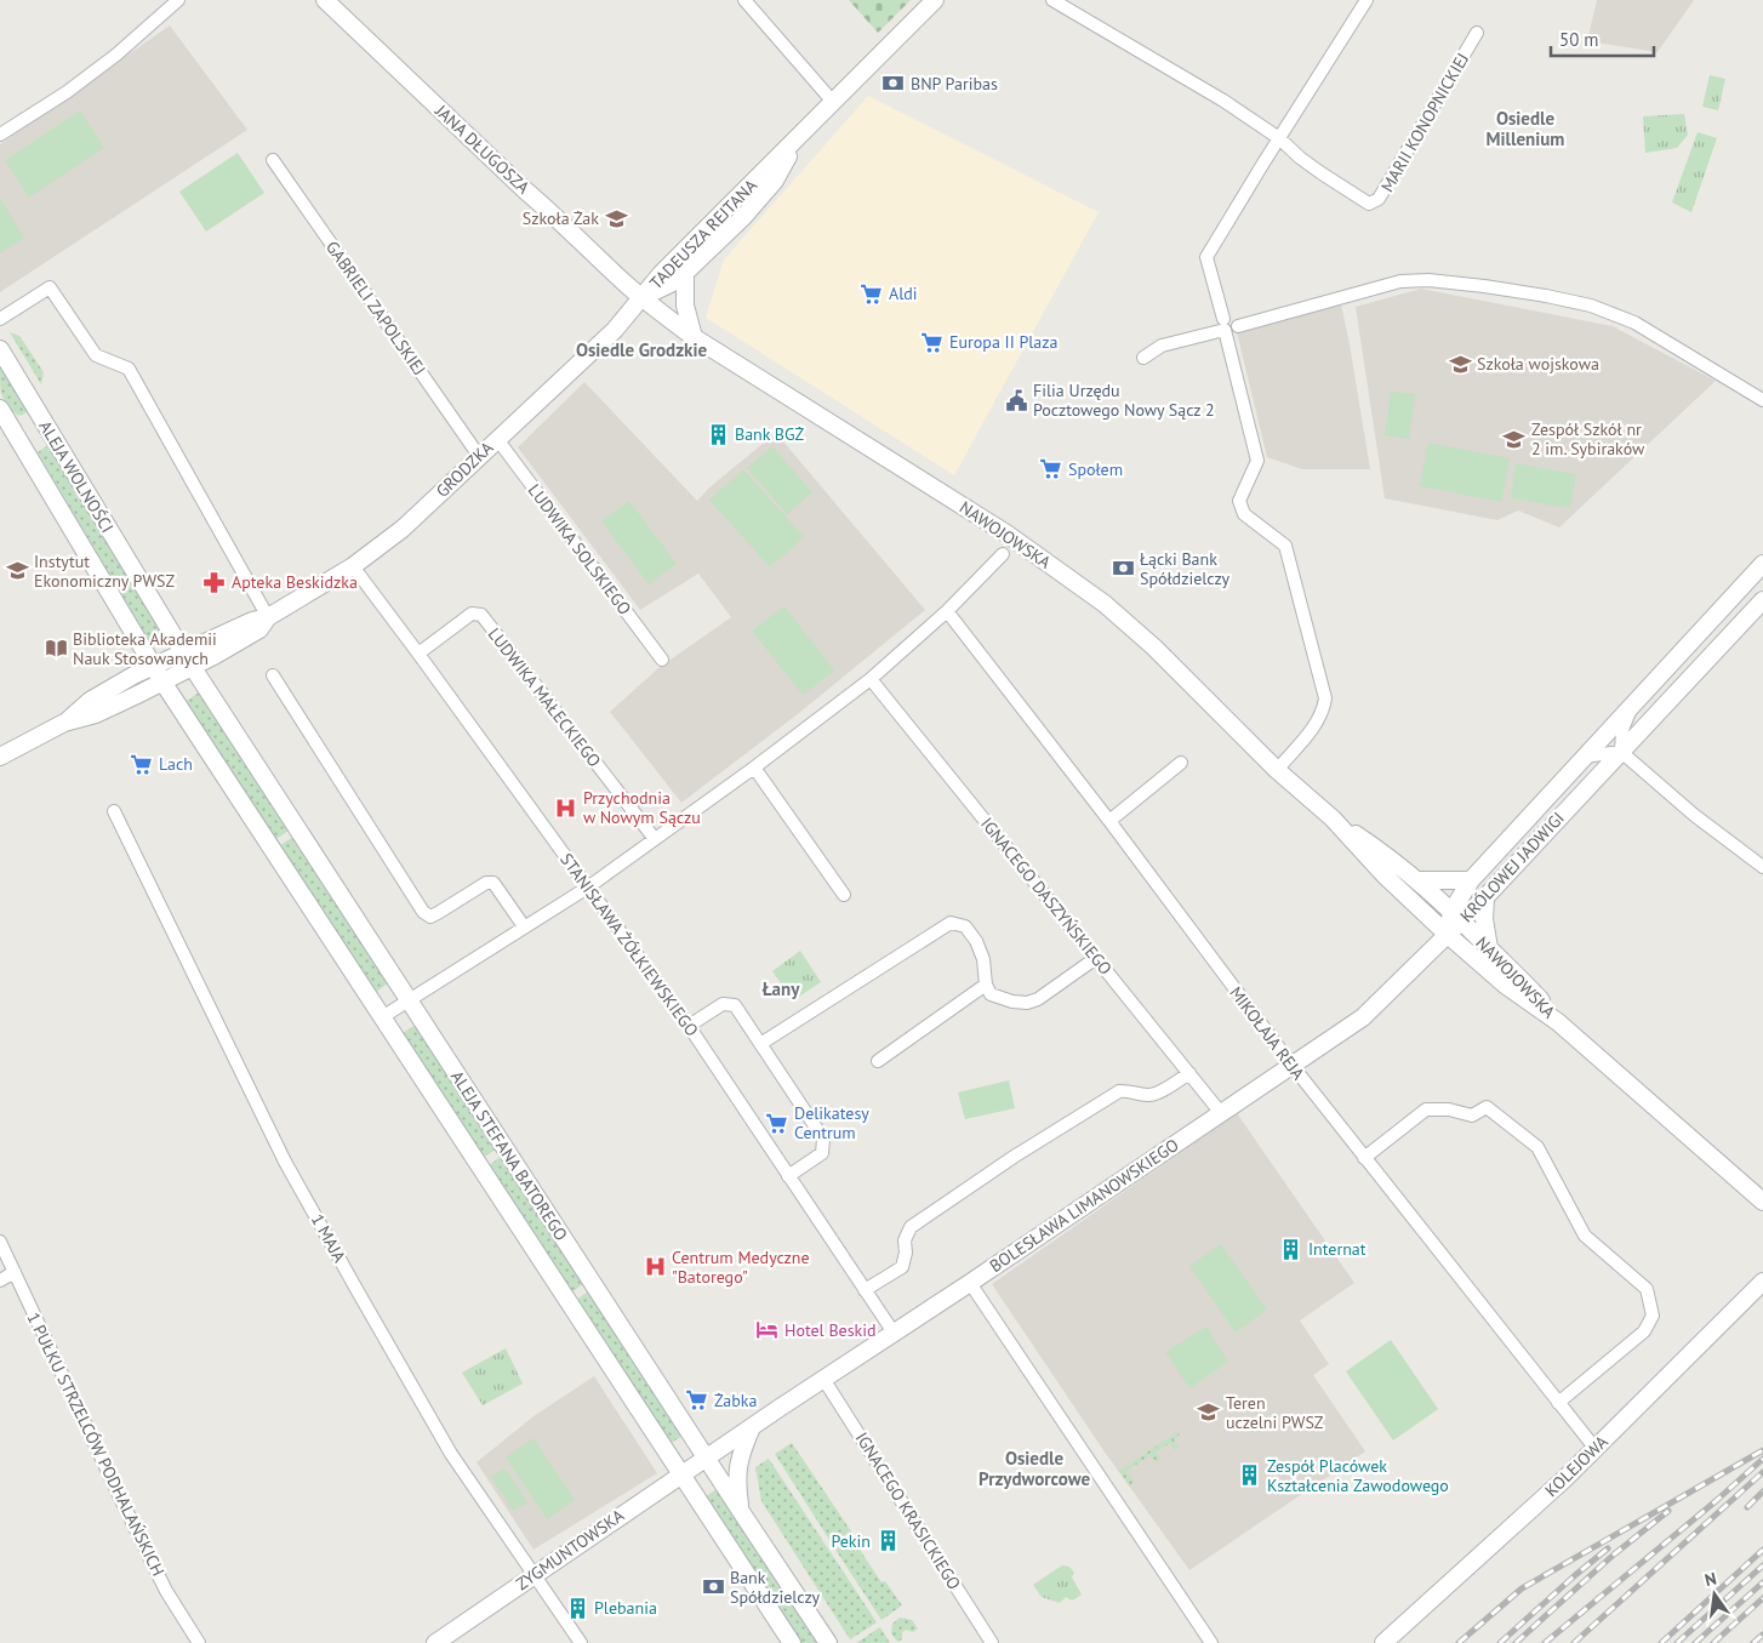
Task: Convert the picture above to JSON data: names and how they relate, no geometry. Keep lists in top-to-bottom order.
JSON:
{
  "streets": {
    "street": [
      "MARII KONOPNICKIEJ",
      "JANA DŁUGOSZA",
      "TADEUSZA REJTANA",
      "GABRIELI ZAPOLSKIEJ",
      "GRODZKA",
      "ALEJA WOLNOŚCI",
      "NAWOJOWSKA",
      "LUDWIKA SOLSKIEGO",
      "LUDWIKA MAŁECKIEGO",
      "KRÓLOWEJ JADWIGI",
      "IGNACEGO DASZYŃSKIEGO",
      "STANISŁAWA ŻÓŁKIEWSKIEGO",
      "MIKOŁAJA REJA",
      "ALEJA STEFANA BATOREGO",
      "BOLESŁAWA LIMANOWSKIEGO",
      "1 MAJA",
      "1 PUŁKU STRZELCÓW PODHALAŃSKICH",
      "KOLEJOWA",
      "IGNACEGO KRASICKIEGO",
      "ZYGMUNTOWSKA"
    ]
  },
  "crossings": [
    ["JANA DŁUGOSZA", "TADEUSZA REJTANA"],
    ["JANA DŁUGOSZA", "GRODZKA"],
    ["JANA DŁUGOSZA", "NAWOJOWSKA"],
    ["TADEUSZA REJTANA", "GRODZKA"],
    ["TADEUSZA REJTANA", "NAWOJOWSKA"],
    ["GABRIELI ZAPOLSKIEJ", "GRODZKA"],
    ["GRODZKA", "ALEJA WOLNOŚCI"],
    ["GRODZKA", "NAWOJOWSKA"],
    ["GRODZKA", "LUDWIKA SOLSKIEGO"],
    ["GRODZKA", "STANISŁAWA ŻÓŁKIEWSKIEGO"],
    ["GRODZKA", "ALEJA STEFANA BATOREGO"],
    ["ALEJA WOLNOŚCI", "ALEJA STEFANA BATOREGO"],
    ["NAWOJOWSKA", "KRÓLOWEJ JADWIGI"],
    ["NAWOJOWSKA", "BOLESŁAWA LIMANOWSKIEGO"],
    ["LUDWIKA MAŁECKIEGO", "STANISŁAWA ŻÓŁKIEWSKIEGO"],
    ["KRÓLOWEJ JADWIGI", "BOLESŁAWA LIMANOWSKIEGO"],
    ["IGNACEGO DASZYŃSKIEGO", "BOLESŁAWA LIMANOWSKIEGO"],
    ["STANISŁAWA ŻÓŁKIEWSKIEGO", "BOLESŁAWA LIMANOWSKIEGO"],
    ["MIKOŁAJA REJA", "BOLESŁAWA LIMANOWSKIEGO"],
    ["MIKOŁAJA REJA", "KOLEJOWA"],
    ["ALEJA STEFANA BATOREGO", "BOLESŁAWA LIMANOWSKIEGO"],
    ["ALEJA STEFANA BATOREGO", "ZYGMUNTOWSKA"],
    ["BOLESŁAWA LIMANOWSKIEGO", "IGNACEGO KRASICKIEGO"],
    ["BOLESŁAWA LIMANOWSKIEGO", "ZYGMUNTOWSKA"],
    ["1 MAJA", "ZYGMUNTOWSKA"]
  ],
  "districts": [
    "Osiedle Millenium",
    "Osiedle Grodzkie",
    "Łany",
    "Osiedle Przydworcowe"
  ],
  "places": {
    "bank": ["BNP Paribas", "Łącki Bank Spółdzielczy", "Bank Spółdzielczy"],
    "school or university": [
      "Szkoła Żak",
      "Szkoła wojskowa",
      "Zespół Szkół nr 2 im. Sybiraków",
      "Instytut Ekonomiczny PWSZ",
      "Teren uczelni PWSZ"
    ],
    "supermarket": [
      "Aldi",
      "Europa II Plaza",
      "Społem",
      "Lach",
      "Delikatesy Centrum",
      "Żabka"
    ],
    "public building": ["Filia Urzędu Pocztowego Nowy Sącz 2"],
    "building": [
      "Bank BGŻ",
      "Internat",
      "Zespół Placówek Kształcenia Zawodowego",
      "Pekin",
      "Plebania"
    ],
    "pharmacy": ["Apteka Beskidzka"],
    "library": ["Biblioteka Akademii Nauk Stosowanych"],
    "hospital": ["Przychodnia w Nowym Sączu", "Centrum Medyczne \"Batorego\""],
    "hotel": ["Hotel Beskid"]
  },
  "scale_bar": "50 m",
  "north": "top"
}
